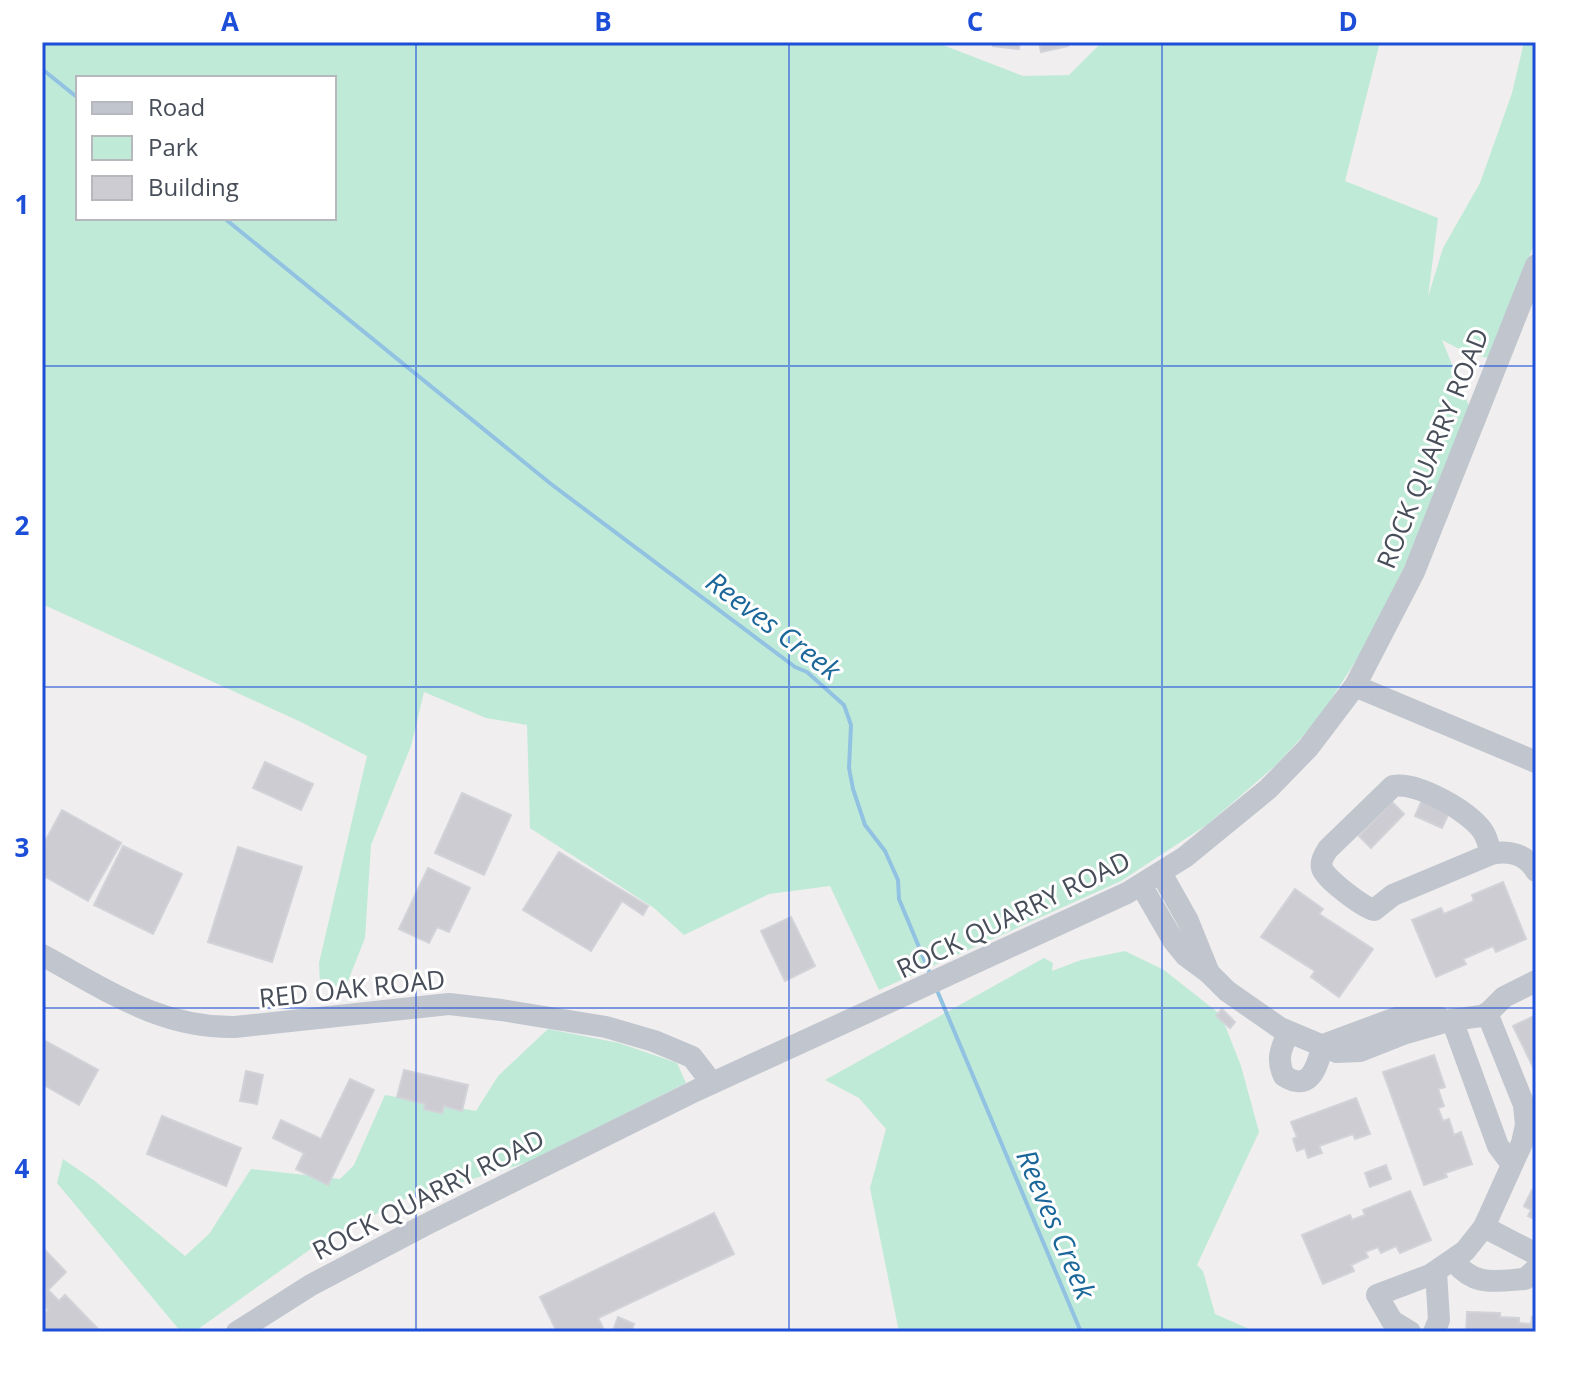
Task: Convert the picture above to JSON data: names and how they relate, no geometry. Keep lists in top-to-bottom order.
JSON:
{
  "streets": {
    "street": ["ROCK QUARRY ROAD", "RED OAK ROAD"]
  },
  "crossings": [
    ["ROCK QUARRY ROAD", "RED OAK ROAD"]
  ],
  "water": ["Reeves Creek"],
  "legend": ["Road", "Park", "Building"],
  "grid": {
    "columns": [
      "A",
      "B",
      "C",
      "D"
    ],
    "rows": [
      "1",
      "2",
      "3",
      "4"
    ]
  }
}
